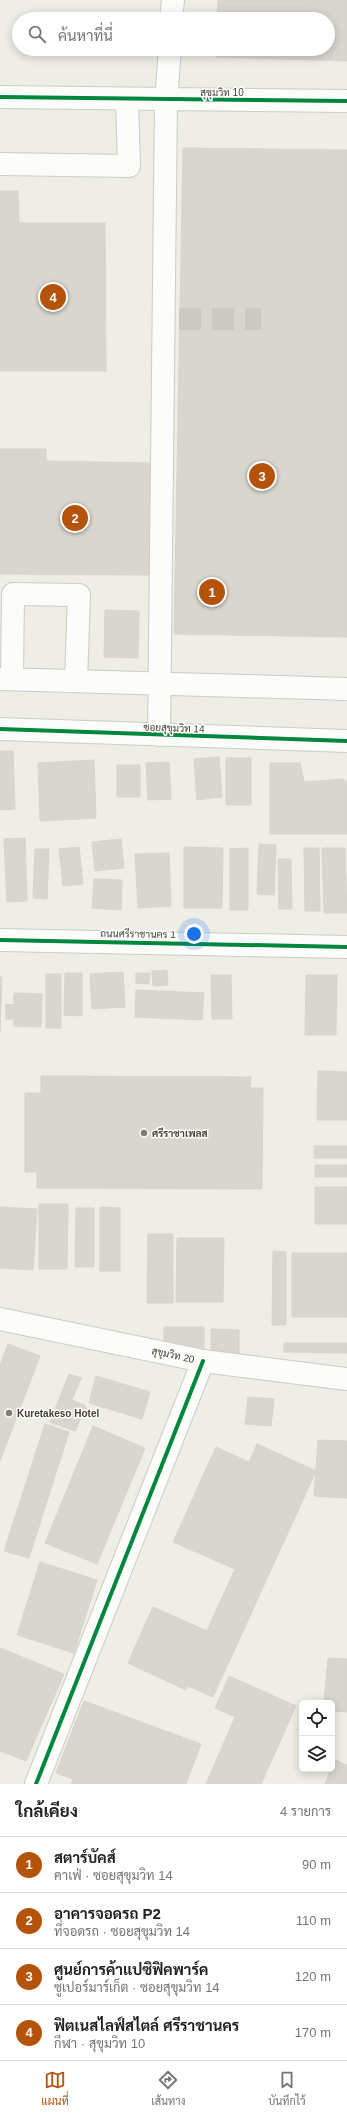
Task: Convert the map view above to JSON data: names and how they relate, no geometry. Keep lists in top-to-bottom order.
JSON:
{
  "streets": {
    "street": [
      "สุขุมวิท 10",
      "ซอยสุขุมวิท 14",
      "ถนนศรีราชานคร 1",
      "สุขุมวิท 20"
    ]
  },
  "places": ["ศรีราชาเพลส", "Kuretakeso Hotel"],
  "page": {
    "search": "ค้นหาที่นี่",
    "pins": [
      "4",
      "3",
      "2",
      "1"
    ],
    "heading": ["ใกล้เคียง", "4 รายการ"],
    "list": [
      {
        "mark": "1",
        "name": "สตาร์บัคส์",
        "note": "คาเฟ่ · ซอยสุขุมวิท 14",
        "value": "90 m"
      },
      {
        "mark": "2",
        "name": "อาคารจอดรถ P2",
        "note": "ที่จอดรถ · ซอยสุขุมวิท 14",
        "value": "110 m"
      },
      {
        "mark": "3",
        "name": "ศูนย์การค้าแปซิฟิคพาร์ค",
        "note": "ซูเปอร์มาร์เก็ต · ซอยสุขุมวิท 14",
        "value": "120 m"
      },
      {
        "mark": "4",
        "name": "ฟิตเนสไลฟ์สไตล์ ศรีราชานคร",
        "note": "กีฬา · สุขุมวิท 10",
        "value": "170 m"
      }
    ],
    "nav": ["แผนที่", "เส้นทาง", "บันทึกไว้"]
  }
}
